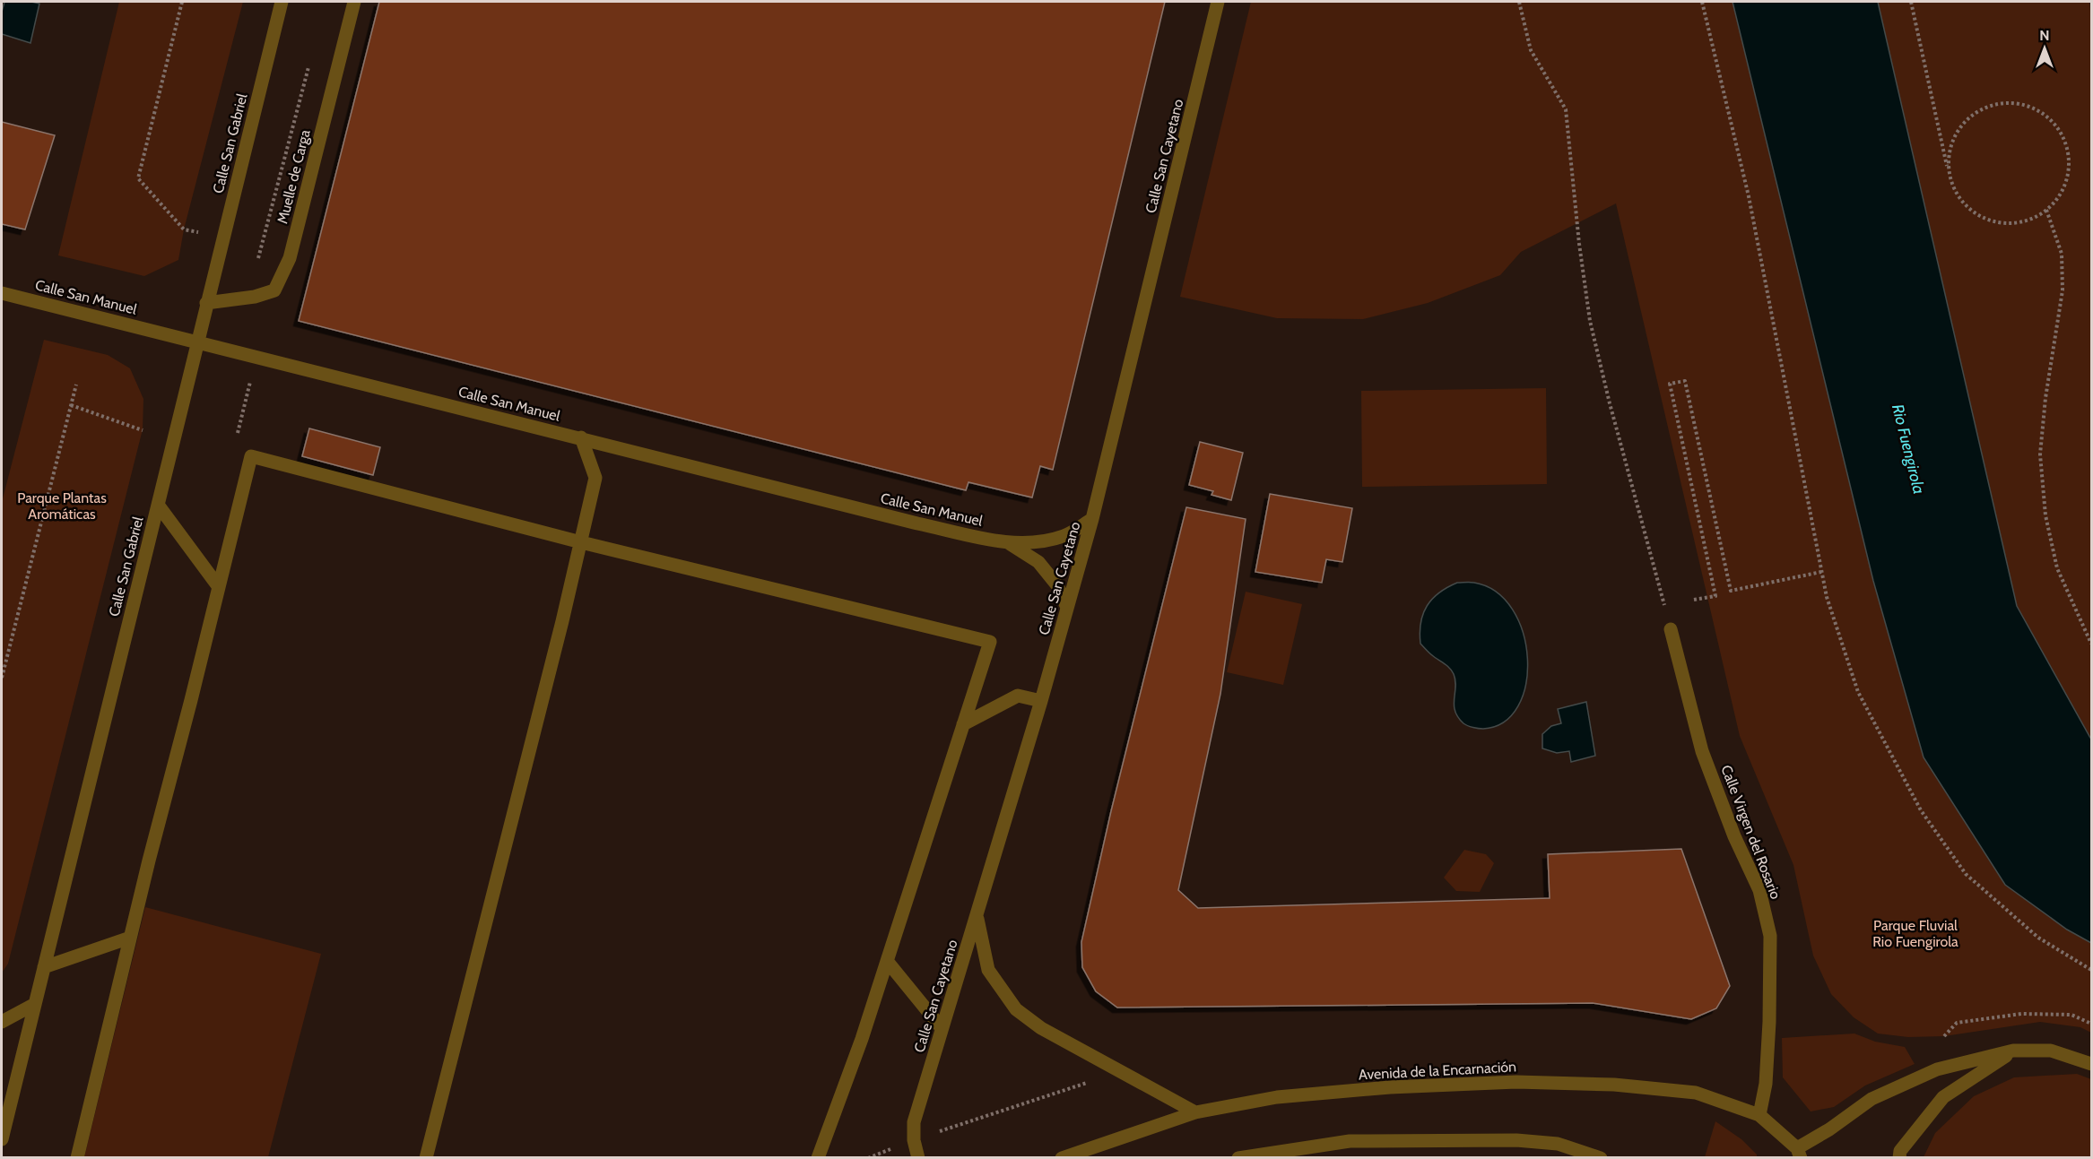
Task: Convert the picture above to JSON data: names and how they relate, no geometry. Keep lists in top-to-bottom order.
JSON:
{
  "streets": {
    "street": [
      "Calle San Gabriel",
      "Calle San Cayetano",
      "Muelle de Carga",
      "Calle San Manuel",
      "Calle Virgen del Rosario",
      "Avenida de la Encarnación"
    ]
  },
  "crossings": [
    ["Calle San Gabriel", "Muelle de Carga"],
    ["Calle San Gabriel", "Calle San Manuel"],
    ["Calle San Cayetano", "Calle San Manuel"],
    ["Calle Virgen del Rosario", "Avenida de la Encarnación"]
  ],
  "water": ["Rio Fuengirola"],
  "parks": ["Parque Plantas Aromáticas", "Parque Fluvial Rio Fuengirola"],
  "north": "top"
}
